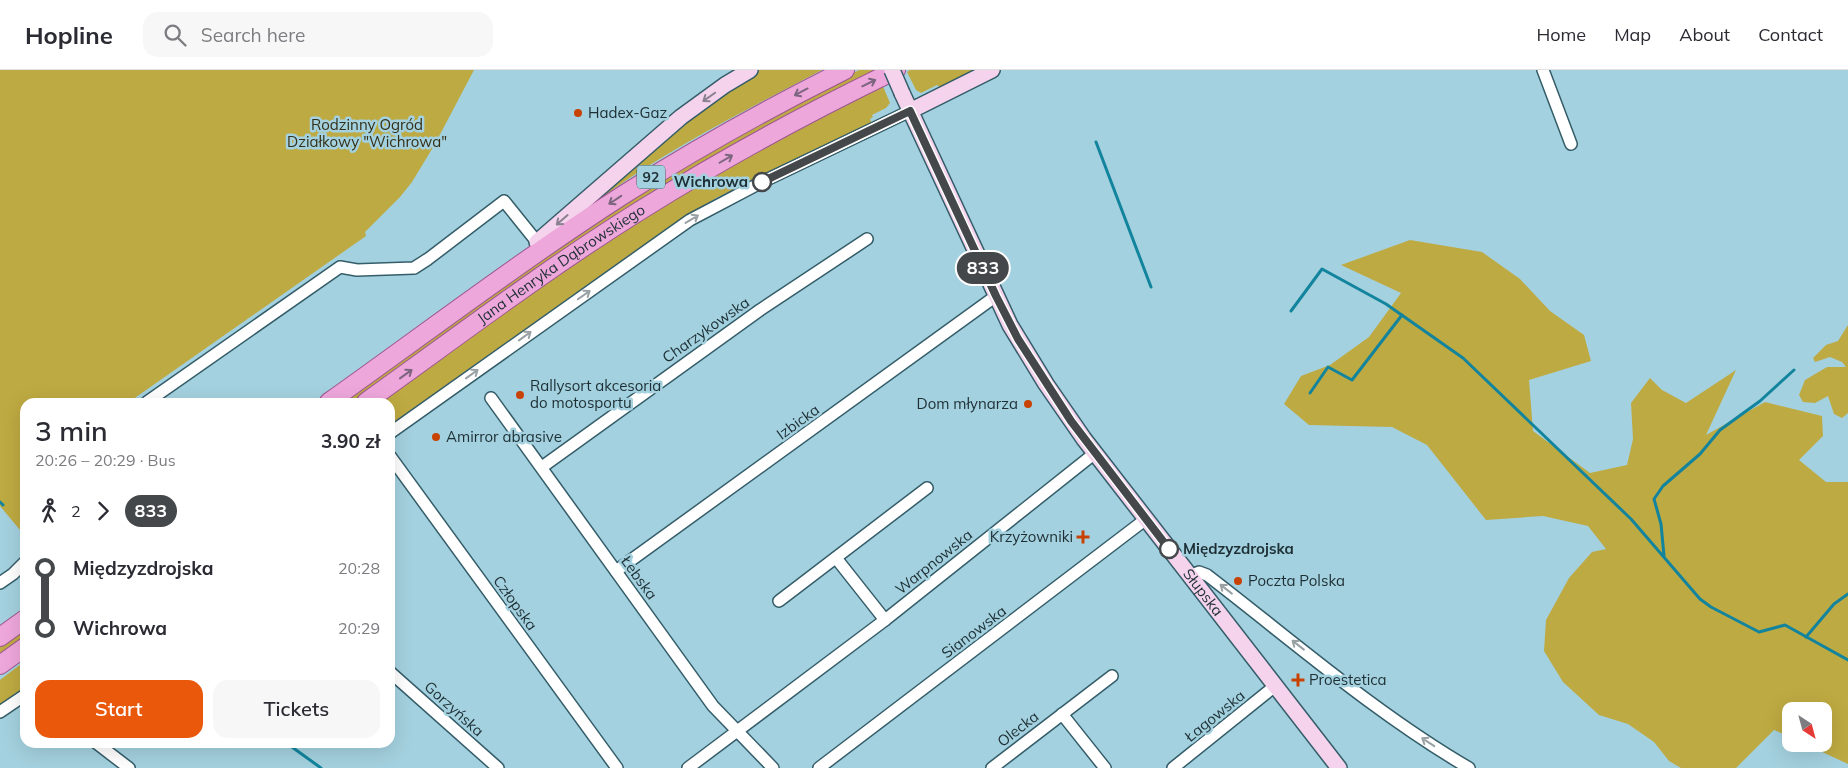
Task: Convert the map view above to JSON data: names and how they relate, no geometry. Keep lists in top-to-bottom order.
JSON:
{
  "streets": {
    "main road": ["92", "Jana Henryka Dąbrowskiego"],
    "street": [
      "Charzykowska",
      "Izbicka",
      "Warpnowska",
      "Łebska",
      "Słupska",
      "Człopska",
      "Sianowska",
      "Gorzyńska",
      "Łagowska",
      "Olecka"
    ]
  },
  "crossings": [
    ["Charzykowska", "Łebska"],
    ["Izbicka", "Łebska"],
    ["Izbicka", "Słupska"],
    ["Warpnowska", "Łebska"],
    ["Warpnowska", "Słupska"],
    ["Słupska", "Sianowska"],
    ["Słupska", "Łagowska"]
  ],
  "parks": ["Rodzinny Ogród Działkowy \"Wichrowa\""],
  "places": {
    "other": [
      "Hadex-Gaz",
      "Wichrowa",
      "Rallysort akcesoria do motosportu",
      "Dom młynarza",
      "Amirror abrasive",
      "Międzyzdrojska",
      "Poczta Polska"
    ],
    "health": ["Krzyżowniki", "Proestetica"]
  },
  "lines": ["bus line 833"],
  "north": "bottom right",
  "page": {
    "header": "Hopline",
    "search": "Search here",
    "nav": [
      "Home",
      "Map",
      "About",
      "Contact"
    ],
    "on_map": "833",
    "heading": ["3 min", "20:26 – 20:29 · Bus", "3.90 zł"],
    "legs": ["2", "833"],
    "list": [
      {
        "name": "Międzyzdrojska",
        "value": "20:28"
      },
      {
        "name": "Wichrowa",
        "value": "20:29"
      }
    ],
    "buttons": ["Start", "Tickets"]
  }
}
